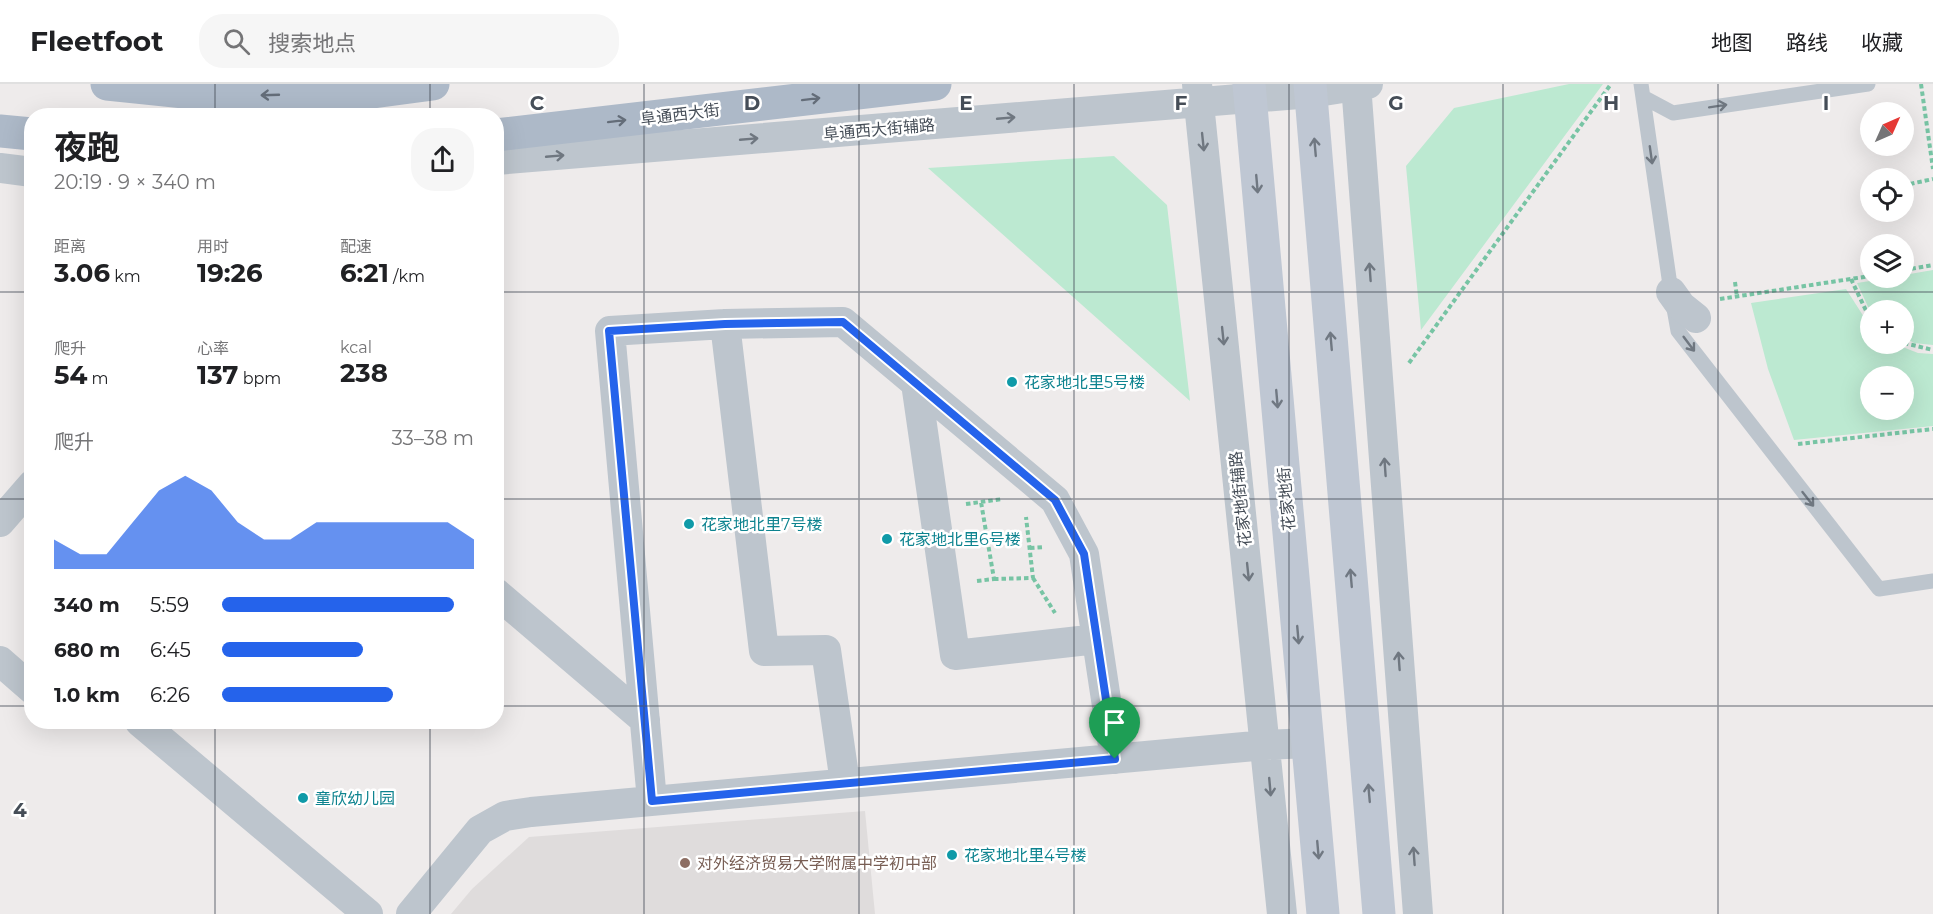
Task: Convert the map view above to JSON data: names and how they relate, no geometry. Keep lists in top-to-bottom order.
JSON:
{
  "streets": {
    "main road": ["阜通西大街", "花家地街"],
    "street": ["阜通西大街辅路", "花家地街辅路"]
  },
  "crossings": [
    ["阜通西大街辅路", "花家地街辅路"],
    ["阜通西大街辅路", "花家地街"]
  ],
  "one_way": ["阜通西大街", "阜通西大街辅路"],
  "places": [
    "花家地北里5号楼",
    "花家地北里7号楼",
    "花家地北里6号楼",
    "童欣幼儿园",
    "花家地北里4号楼",
    "对外经济贸易大学附属中学初中部"
  ],
  "north": "top right",
  "page": {
    "header": "Fleetfoot",
    "search": "搜索地点",
    "nav": ["地图", "路线", "收藏"],
    "map_buttons": ["+", "−"],
    "heading": ["夜跑", "20:19 · 9 × 340 m"],
    "stats": [
      ["距离", "3.06 km"],
      ["用时", "19:26"],
      ["配速", "6:21 /km"],
      ["爬升", "54 m"],
      ["心率", "137 bpm"],
      ["kcal", "238"]
    ],
    "chart": ["爬升", "33–38 m"],
    "list": [
      {
        "name": "340 m",
        "note": "5:59"
      },
      {
        "name": "680 m",
        "note": "6:45"
      },
      {
        "name": "1.0 km",
        "note": "6:26"
      }
    ]
  },
  "grid": {
    "columns": [
      "C",
      "D",
      "E",
      "F",
      "G",
      "H",
      "I"
    ],
    "rows": ["4"]
  }
}
